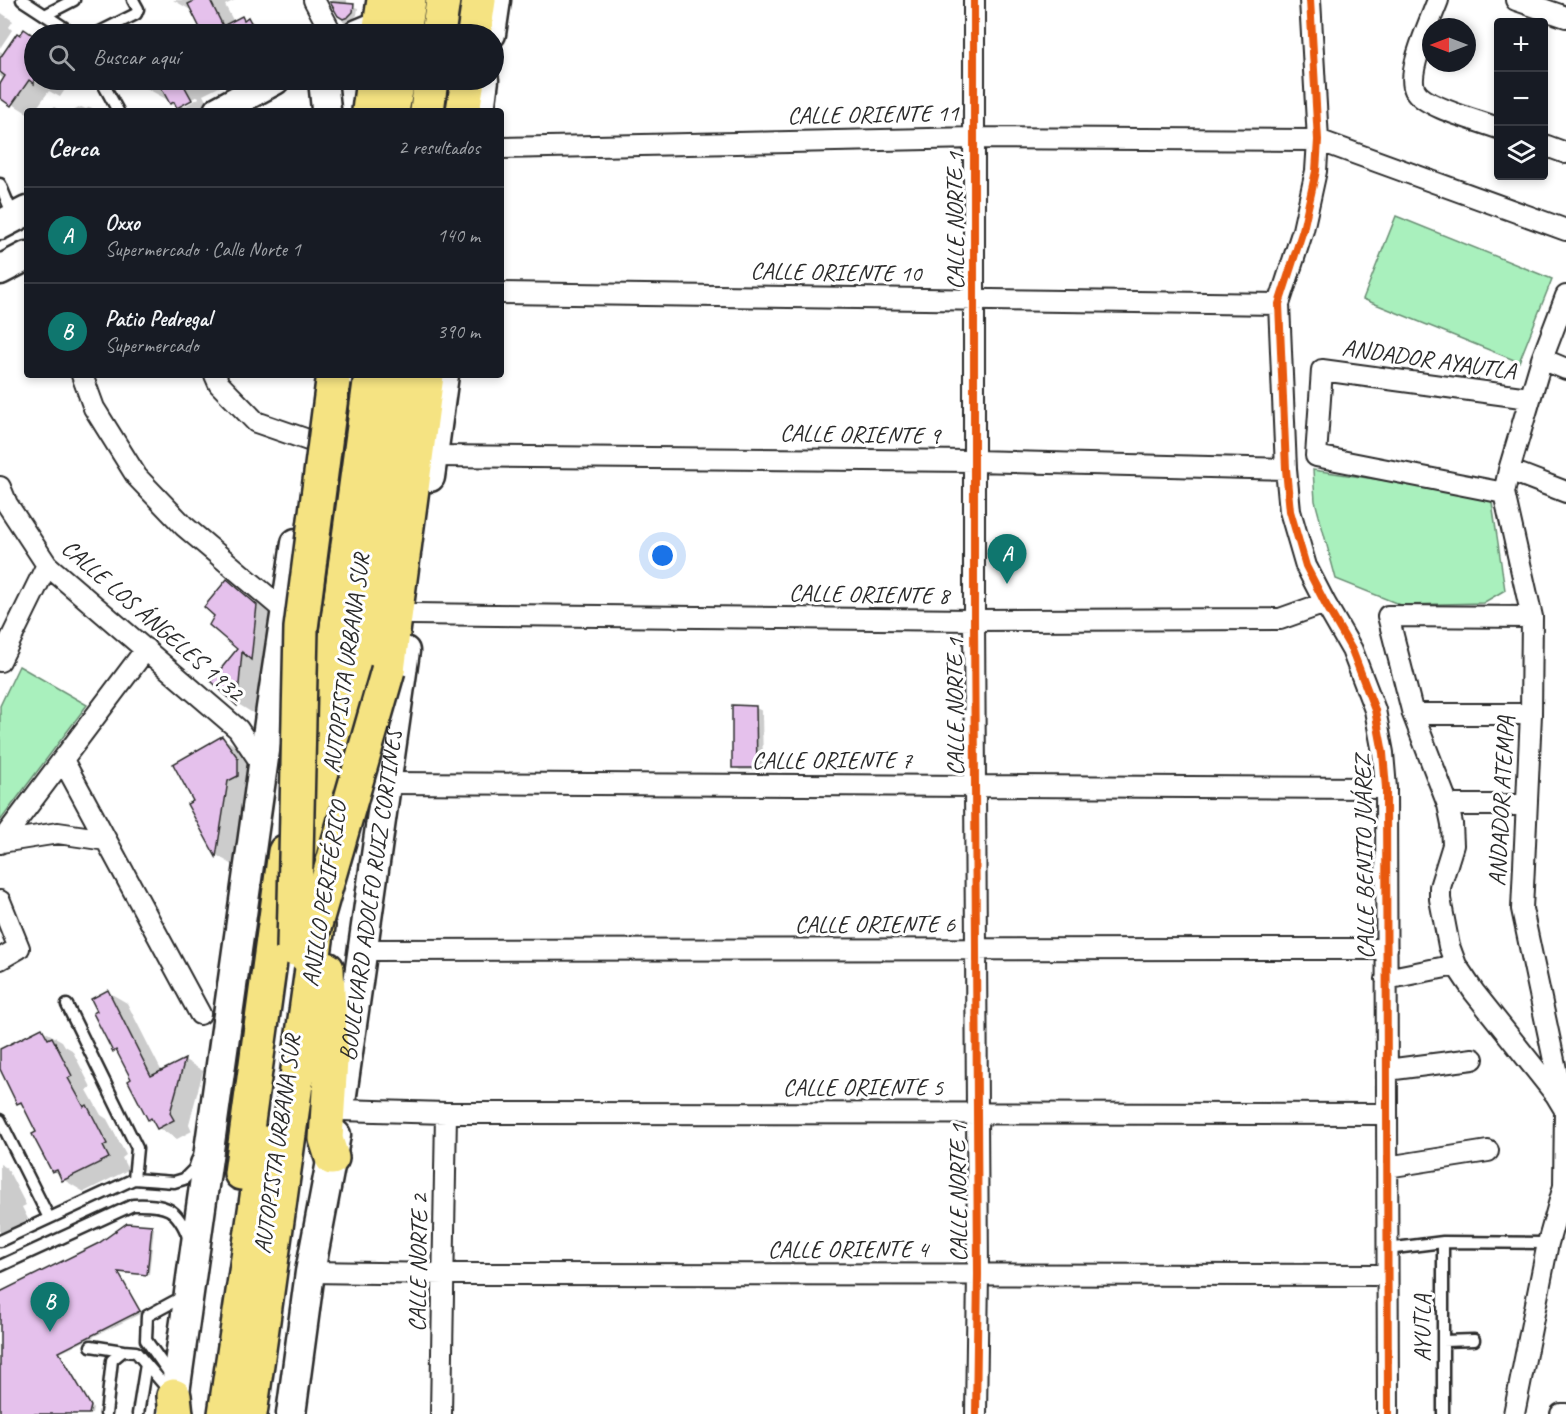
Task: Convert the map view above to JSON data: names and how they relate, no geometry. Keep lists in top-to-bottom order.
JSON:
{
  "streets": {
    "highway": ["AUTOPISTA URBANA SUR", "ANILLO PERIFÉRICO"],
    "main road": ["BOULEVARD ADOLFO RUIZ CORTINES"],
    "street": [
      "CALLE ORIENTE 11",
      "CALLE NORTE 1",
      "CALLE ORIENTE 10",
      "ANDADOR AYAUTLA",
      "CALLE ORIENTE 9",
      "CALLE ORIENTE 8",
      "CALLE LOS ÁNGELES 1932",
      "CALLE ORIENTE 7",
      "ANDADOR ATEMPA",
      "CALLE BENITO JUÁREZ",
      "CALLE ORIENTE 6",
      "CALLE ORIENTE 5",
      "CALLE ORIENTE 4",
      "CALLE NORTE 2"
    ],
    "lane": ["AYUTLA"]
  },
  "crossings": [
    ["CALLE ORIENTE 11", "CALLE NORTE 1"],
    ["CALLE ORIENTE 11", "CALLE BENITO JUÁREZ"],
    ["CALLE NORTE 1", "CALLE ORIENTE 10"],
    ["CALLE NORTE 1", "CALLE ORIENTE 9"],
    ["CALLE NORTE 1", "CALLE ORIENTE 8"],
    ["CALLE NORTE 1", "CALLE ORIENTE 7"],
    ["CALLE NORTE 1", "CALLE ORIENTE 6"],
    ["CALLE NORTE 1", "CALLE ORIENTE 5"],
    ["CALLE NORTE 1", "CALLE ORIENTE 4"],
    ["CALLE ORIENTE 10", "CALLE BENITO JUÁREZ"],
    ["ANDADOR AYAUTLA", "ANDADOR ATEMPA"],
    ["CALLE ORIENTE 9", "CALLE BENITO JUÁREZ"],
    ["CALLE ORIENTE 9", "BOULEVARD ADOLFO RUIZ CORTINES"],
    ["CALLE ORIENTE 8", "CALLE BENITO JUÁREZ"],
    ["CALLE ORIENTE 8", "BOULEVARD ADOLFO RUIZ CORTINES"],
    ["CALLE ORIENTE 7", "CALLE BENITO JUÁREZ"],
    ["CALLE ORIENTE 7", "BOULEVARD ADOLFO RUIZ CORTINES"],
    ["CALLE BENITO JUÁREZ", "CALLE ORIENTE 6"],
    ["CALLE BENITO JUÁREZ", "CALLE ORIENTE 5"],
    ["CALLE BENITO JUÁREZ", "CALLE ORIENTE 4"],
    ["BOULEVARD ADOLFO RUIZ CORTINES", "CALLE ORIENTE 6"],
    ["BOULEVARD ADOLFO RUIZ CORTINES", "CALLE ORIENTE 5"],
    ["BOULEVARD ADOLFO RUIZ CORTINES", "CALLE ORIENTE 4"],
    ["CALLE ORIENTE 5", "CALLE NORTE 2"],
    ["CALLE ORIENTE 4", "CALLE NORTE 2"]
  ],
  "north": "left",
  "page": {
    "map_buttons": ["+", "−"],
    "search": "Buscar aquí",
    "heading": ["Cerca", "2 resultados"],
    "list": [
      {
        "mark": "A",
        "name": "Oxxo",
        "note": "Supermercado · Calle Norte 1",
        "value": "140 m"
      },
      {
        "mark": "B",
        "name": "Patio Pedregal",
        "note": "Supermercado",
        "value": "390 m"
      }
    ],
    "pins": ["A", "B"]
  }
}
